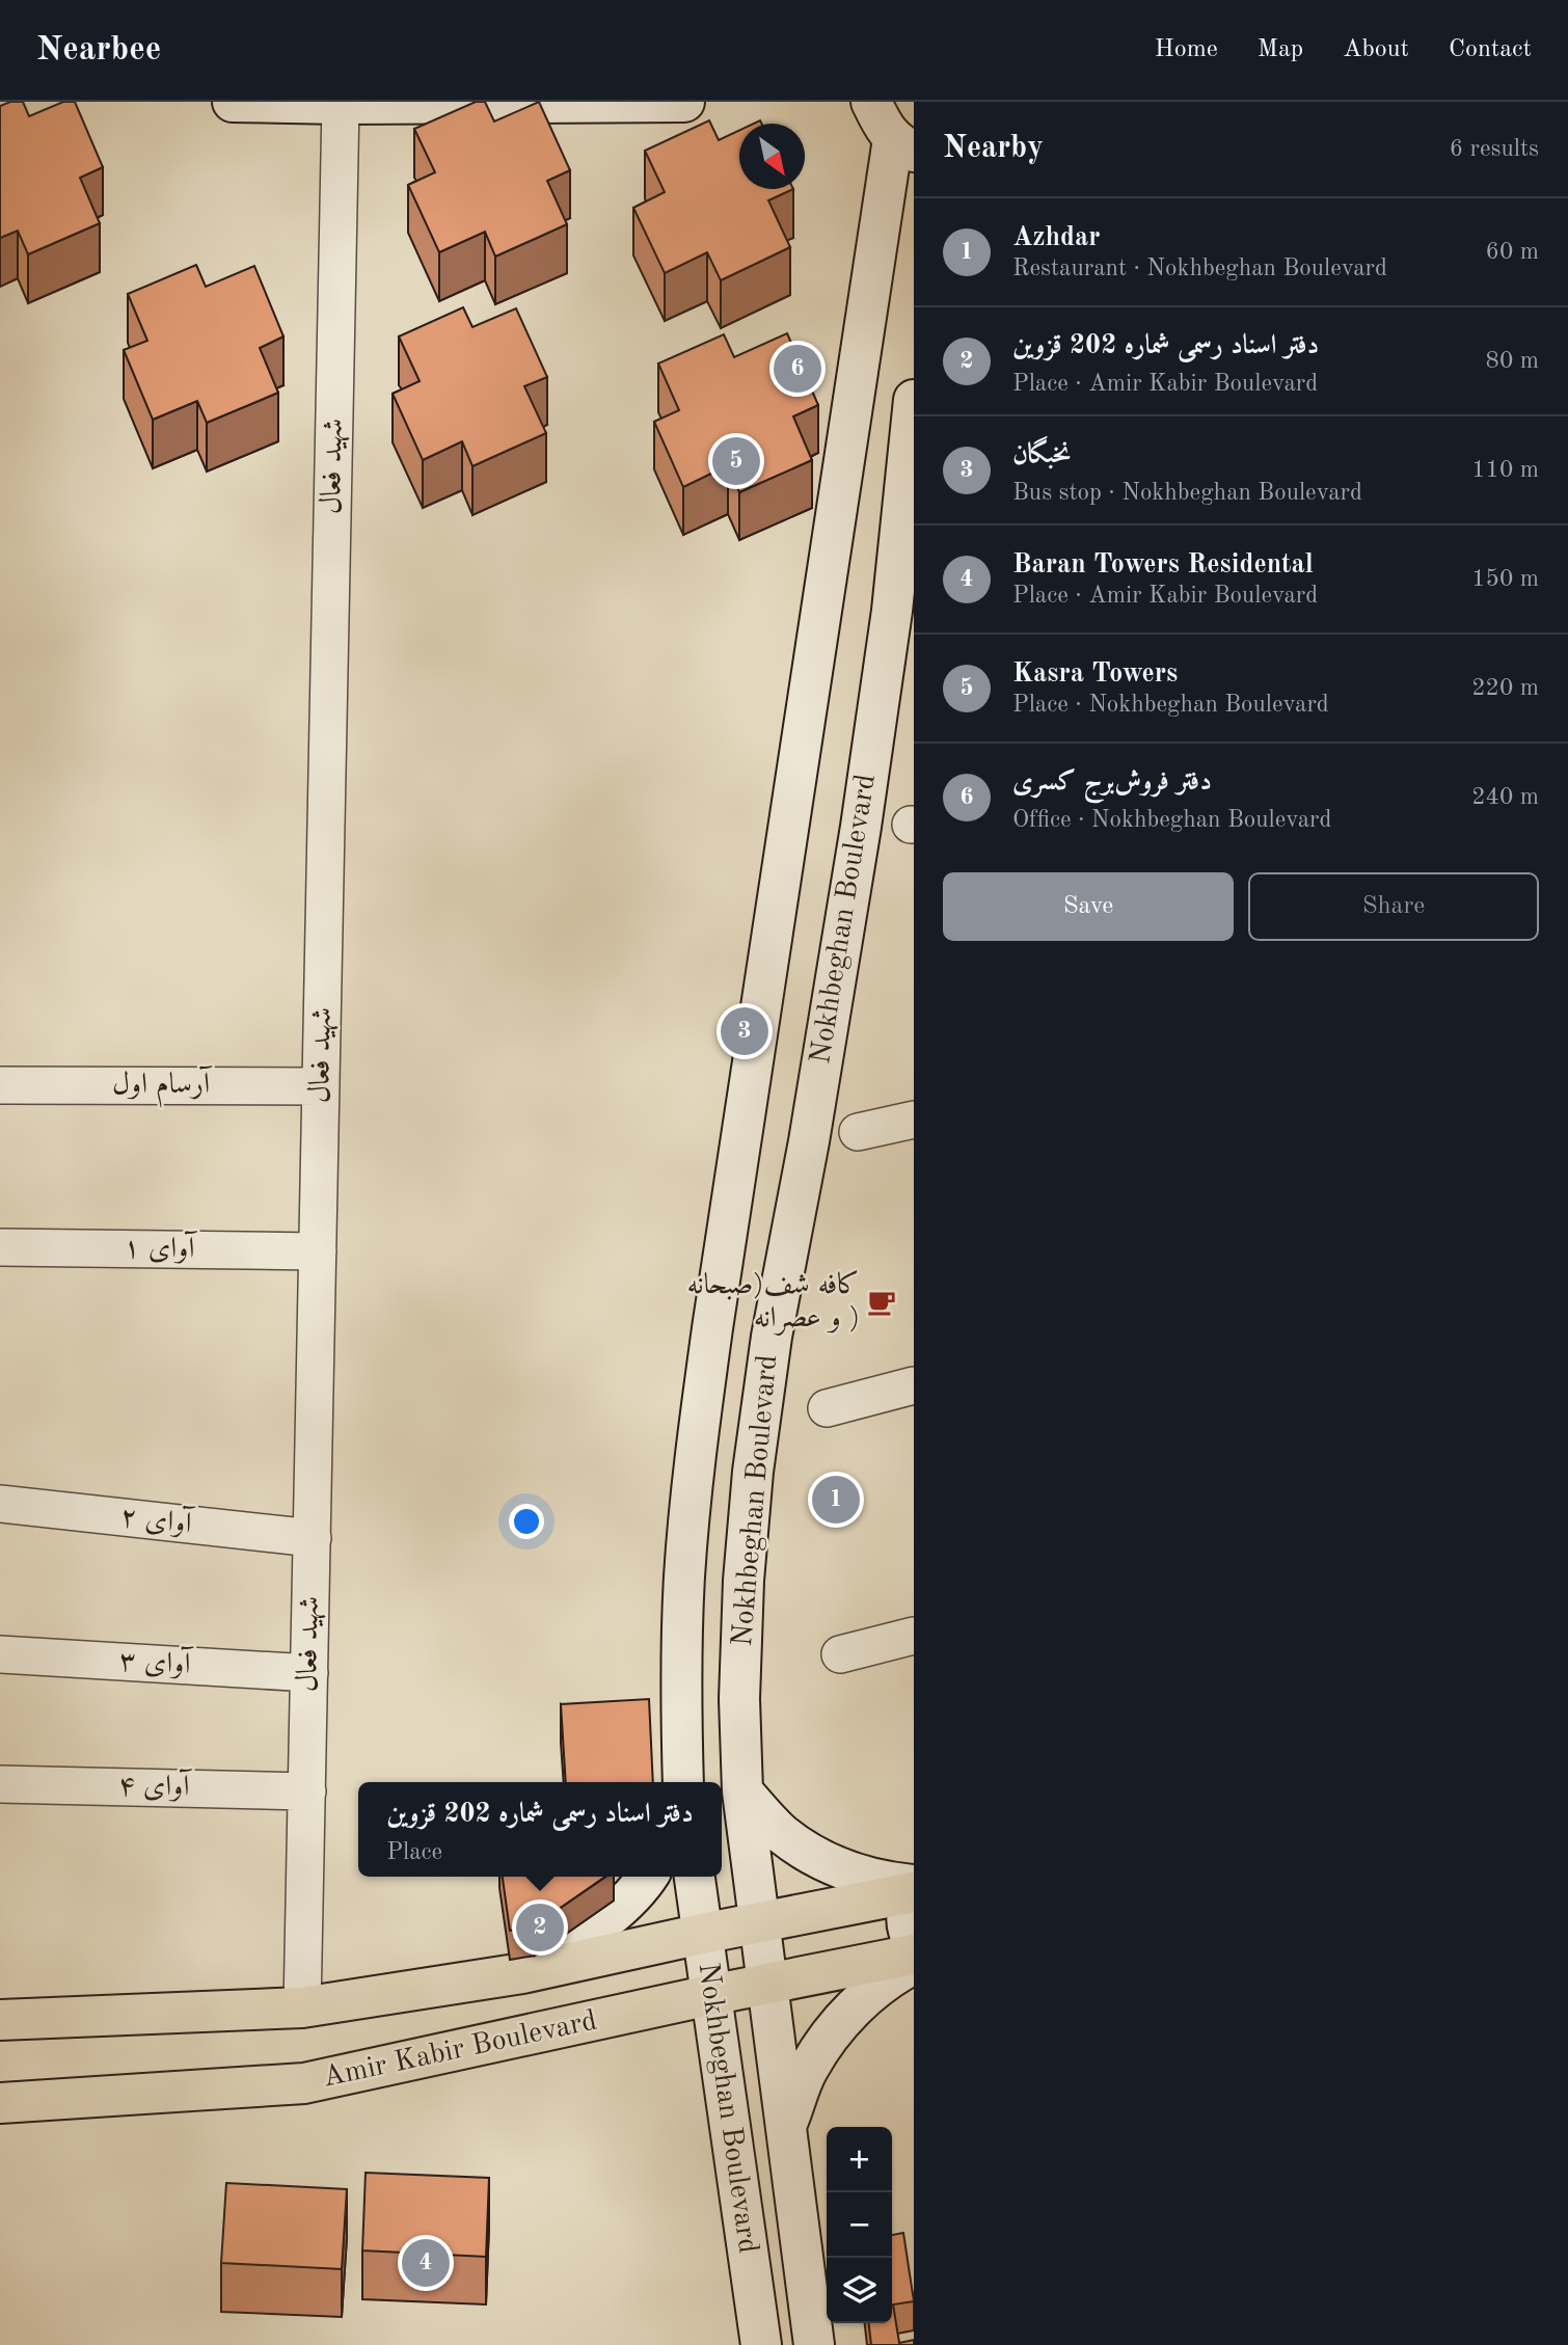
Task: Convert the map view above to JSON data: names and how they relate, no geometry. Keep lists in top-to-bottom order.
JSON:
{
  "streets": {
    "main road": ["Nokhbeghan Boulevard", "Amir Kabir Boulevard"],
    "street": [
      "شهید فعال",
      "آرسام اول",
      "آوای ۱",
      "آوای ۲",
      "آوای ۳",
      "آوای ۴"
    ]
  },
  "crossings": [
    ["شهید فعال", "آرسام اول"],
    ["شهید فعال", "آوای ۱"],
    ["شهید فعال", "آوای ۲"],
    ["شهید فعال", "آوای ۳"],
    ["شهید فعال", "آوای ۴"],
    ["Nokhbeghan Boulevard", "Amir Kabir Boulevard"]
  ],
  "places": {
    "cafe": ["کافه شف(صبحانه و عصرانه )"]
  },
  "north": "bottom right",
  "page": {
    "header": "Nearbee",
    "nav": [
      "Home",
      "Map",
      "About",
      "Contact"
    ],
    "heading": ["Nearby", "6 results"],
    "list": [
      {
        "mark": "1",
        "name": "Azhdar",
        "note": "Restaurant · Nokhbeghan Boulevard",
        "value": "60 m"
      },
      {
        "mark": "2",
        "name": "دفتر اسناد رسمی شماره 202 قزوین",
        "note": "Place · Amir Kabir Boulevard",
        "value": "80 m"
      },
      {
        "mark": "3",
        "name": "نخبگان",
        "note": "Bus stop · Nokhbeghan Boulevard",
        "value": "110 m"
      },
      {
        "mark": "4",
        "name": "Baran Towers Residental",
        "note": "Place · Amir Kabir Boulevard",
        "value": "150 m"
      },
      {
        "mark": "5",
        "name": "Kasra Towers",
        "note": "Place · Nokhbeghan Boulevard",
        "value": "220 m"
      },
      {
        "mark": "6",
        "name": "دفتر فروش‌برج کسری",
        "note": "Office · Nokhbeghan Boulevard",
        "value": "240 m"
      }
    ],
    "pins": [
      "6",
      "5",
      "3",
      "1",
      "2",
      "4"
    ],
    "buttons": ["Save", "Share"],
    "popup": ["دفتر اسناد رسمی شماره 202 قزوین", "Place"],
    "map_buttons": ["+", "−"]
  }
}
